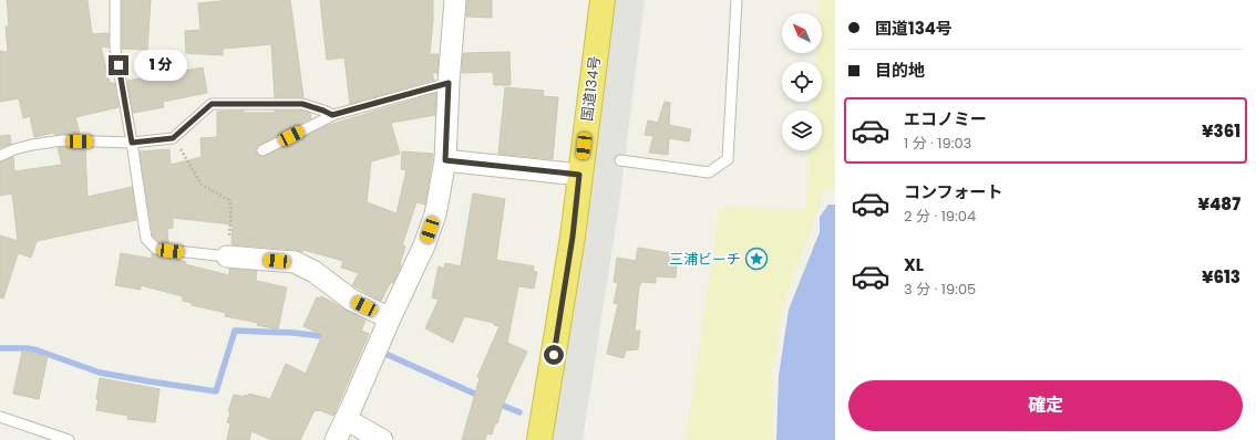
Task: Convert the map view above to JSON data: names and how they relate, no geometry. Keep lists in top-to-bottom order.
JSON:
{
  "streets": {
    "highway": ["国道134号"]
  },
  "places": {
    "place": ["三浦ビーチ"]
  },
  "north": "top left",
  "page": {
    "banner": ["国道134号", "目的地"],
    "bubble": "1 分",
    "list": [
      {
        "name": "エコノミー",
        "note": "1 分 · 19:03",
        "value": "¥361"
      },
      {
        "name": "コンフォート",
        "note": "2 分 · 19:04",
        "value": "¥487"
      },
      {
        "name": "XL",
        "note": "3 分 · 19:05",
        "value": "¥613"
      }
    ],
    "buttons": "確定"
  }
}
